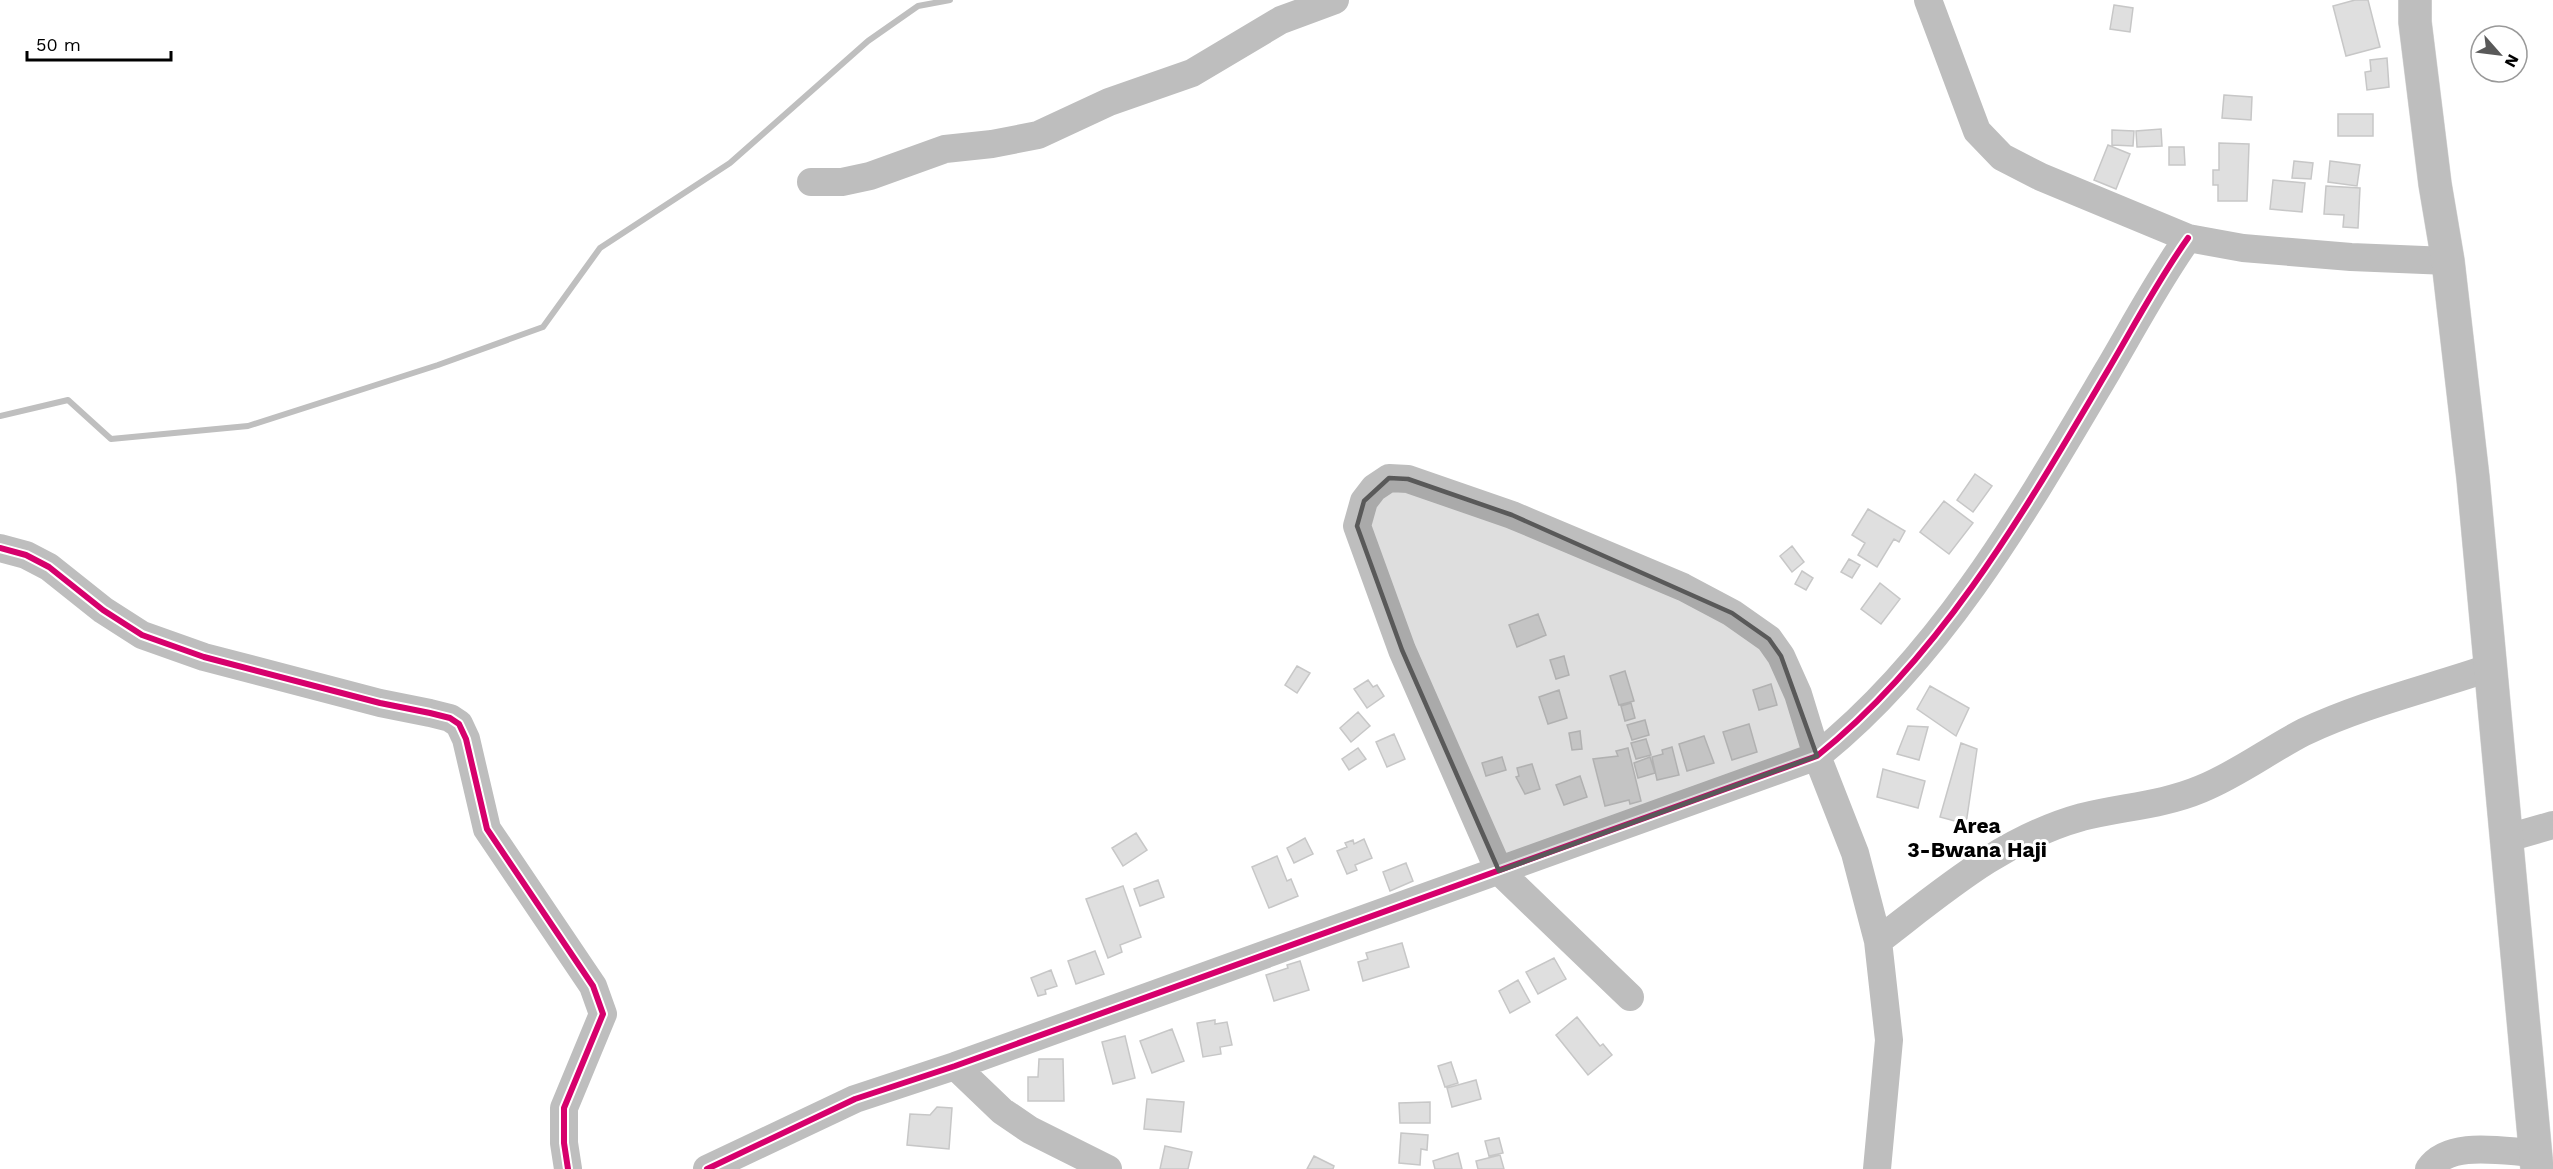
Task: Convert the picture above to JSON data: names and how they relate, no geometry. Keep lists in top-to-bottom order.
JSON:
{
  "districts": ["Area 3-Bwana Haji"],
  "scale_bar": "50 m",
  "north": "bottom right"
}
